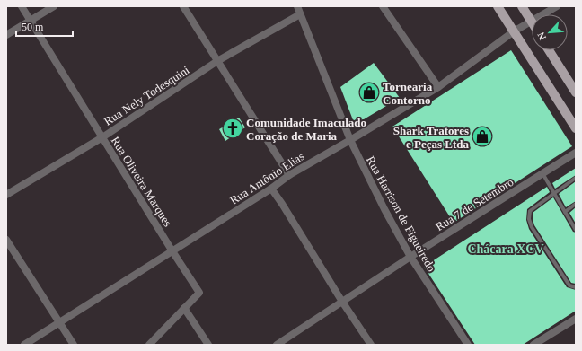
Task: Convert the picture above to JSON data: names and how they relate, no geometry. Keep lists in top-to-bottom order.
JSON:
{
  "streets": {
    "street": [
      "Rua Nely Todesquini",
      "Rua Antônio Elias",
      "Rua Oliveira Marques",
      "Rua 7 de Setembro",
      "Rua Harrison de Figueiredo"
    ]
  },
  "crossings": [
    ["Rua Nely Todesquini", "Rua Oliveira Marques"],
    ["Rua Nely Todesquini", "Rua Harrison de Figueiredo"],
    ["Rua Antônio Elias", "Rua Oliveira Marques"],
    ["Rua Antônio Elias", "Rua Harrison de Figueiredo"],
    ["Rua 7 de Setembro", "Rua Harrison de Figueiredo"]
  ],
  "districts": ["Chácara XCV"],
  "places": {
    "shop": ["Tornearia Contorno", "Shark Tratores e Peças Ltda"],
    "church": ["Comunidade Imaculado Coração de Maria"]
  },
  "scale_bar": "50 m",
  "north": "bottom left"
}
